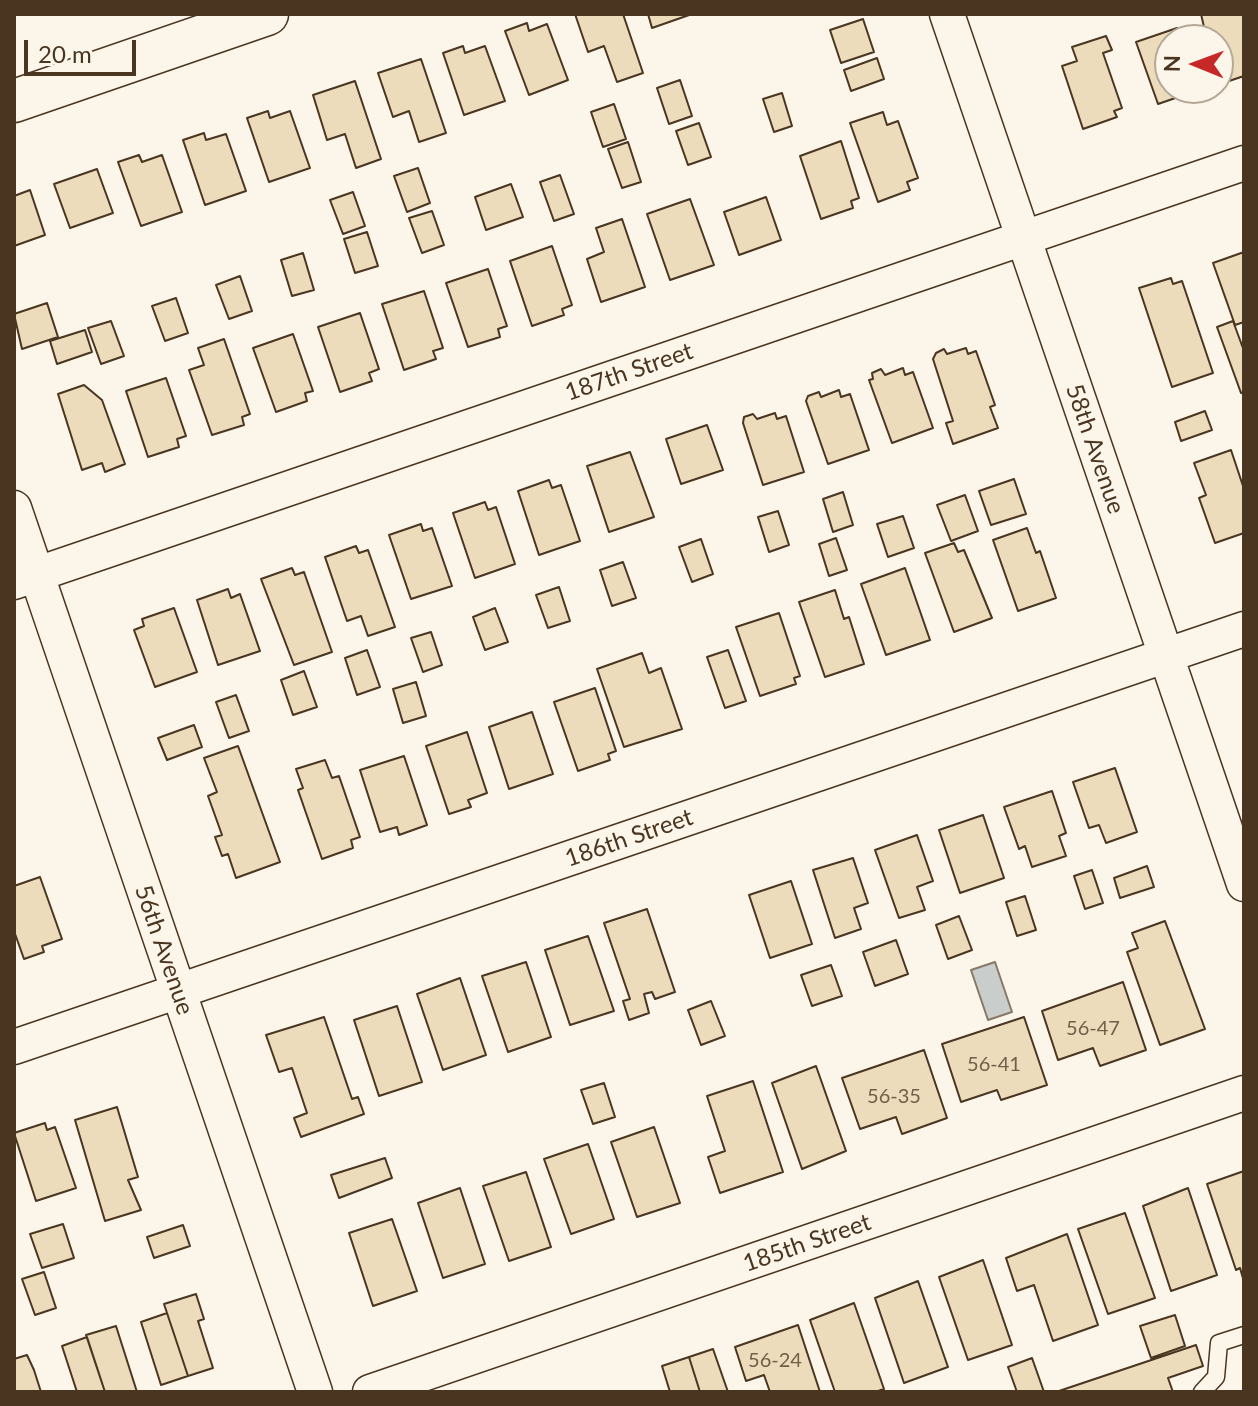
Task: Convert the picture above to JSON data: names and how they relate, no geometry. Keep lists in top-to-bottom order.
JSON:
{
  "streets": {
    "street": [
      "187th Street",
      "58th Avenue",
      "186th Street",
      "56th Avenue",
      "185th Street"
    ]
  },
  "crossings": [
    ["187th Street", "58th Avenue"],
    ["187th Street", "56th Avenue"],
    ["58th Avenue", "186th Street"],
    ["186th Street", "56th Avenue"]
  ],
  "house_numbers": [
    "56-47",
    "56-41",
    "56-35",
    "56-24"
  ],
  "scale_bar": "20 m",
  "north": "left"
}
